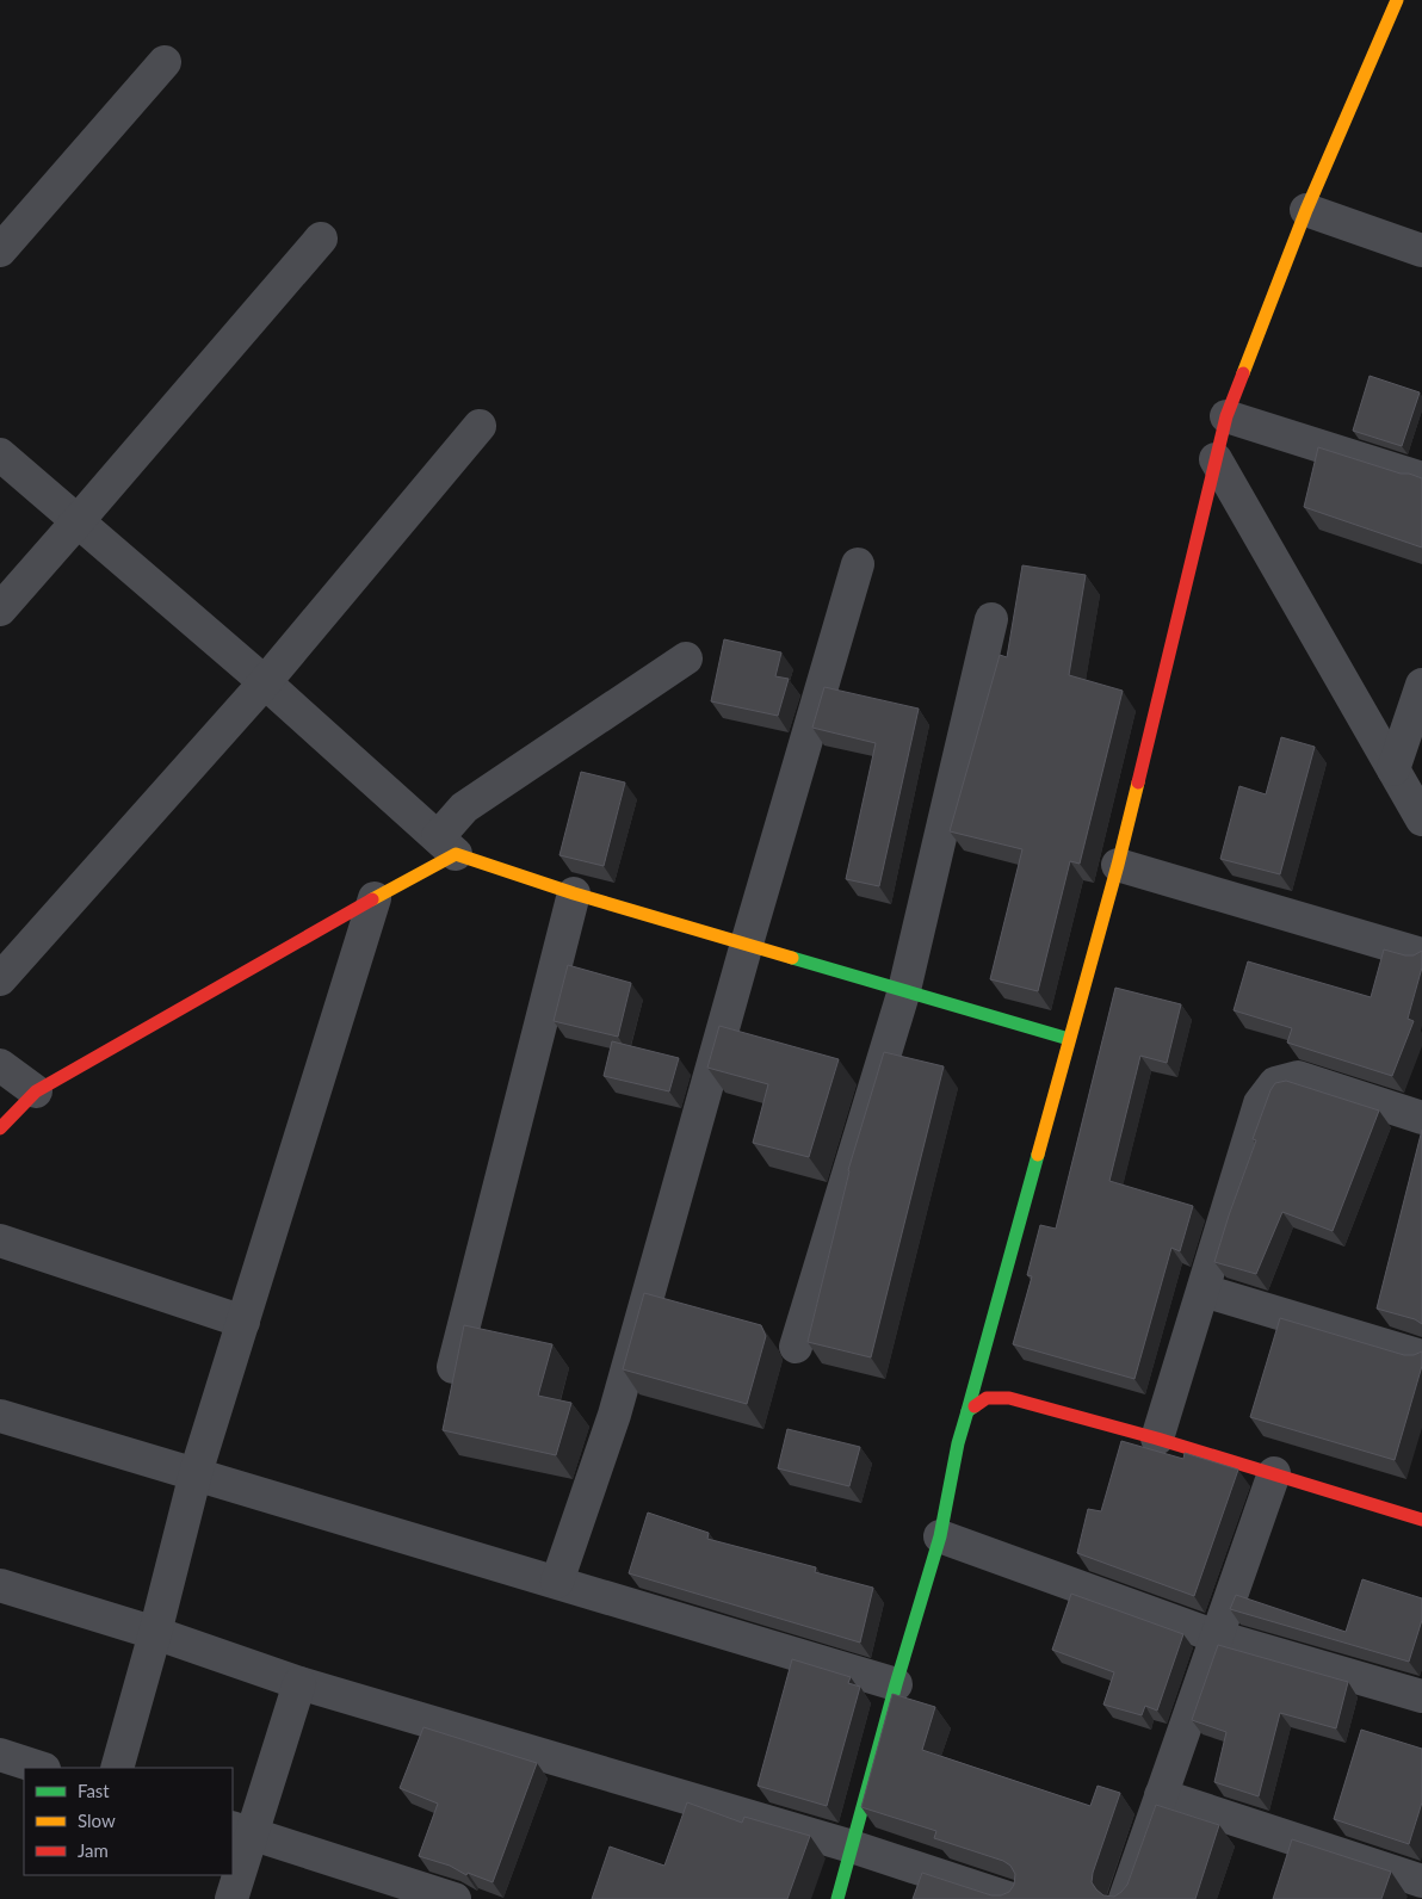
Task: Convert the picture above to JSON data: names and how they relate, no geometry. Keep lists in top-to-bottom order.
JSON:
{
  "legend": ["Fast", "Slow", "Jam"]
}
